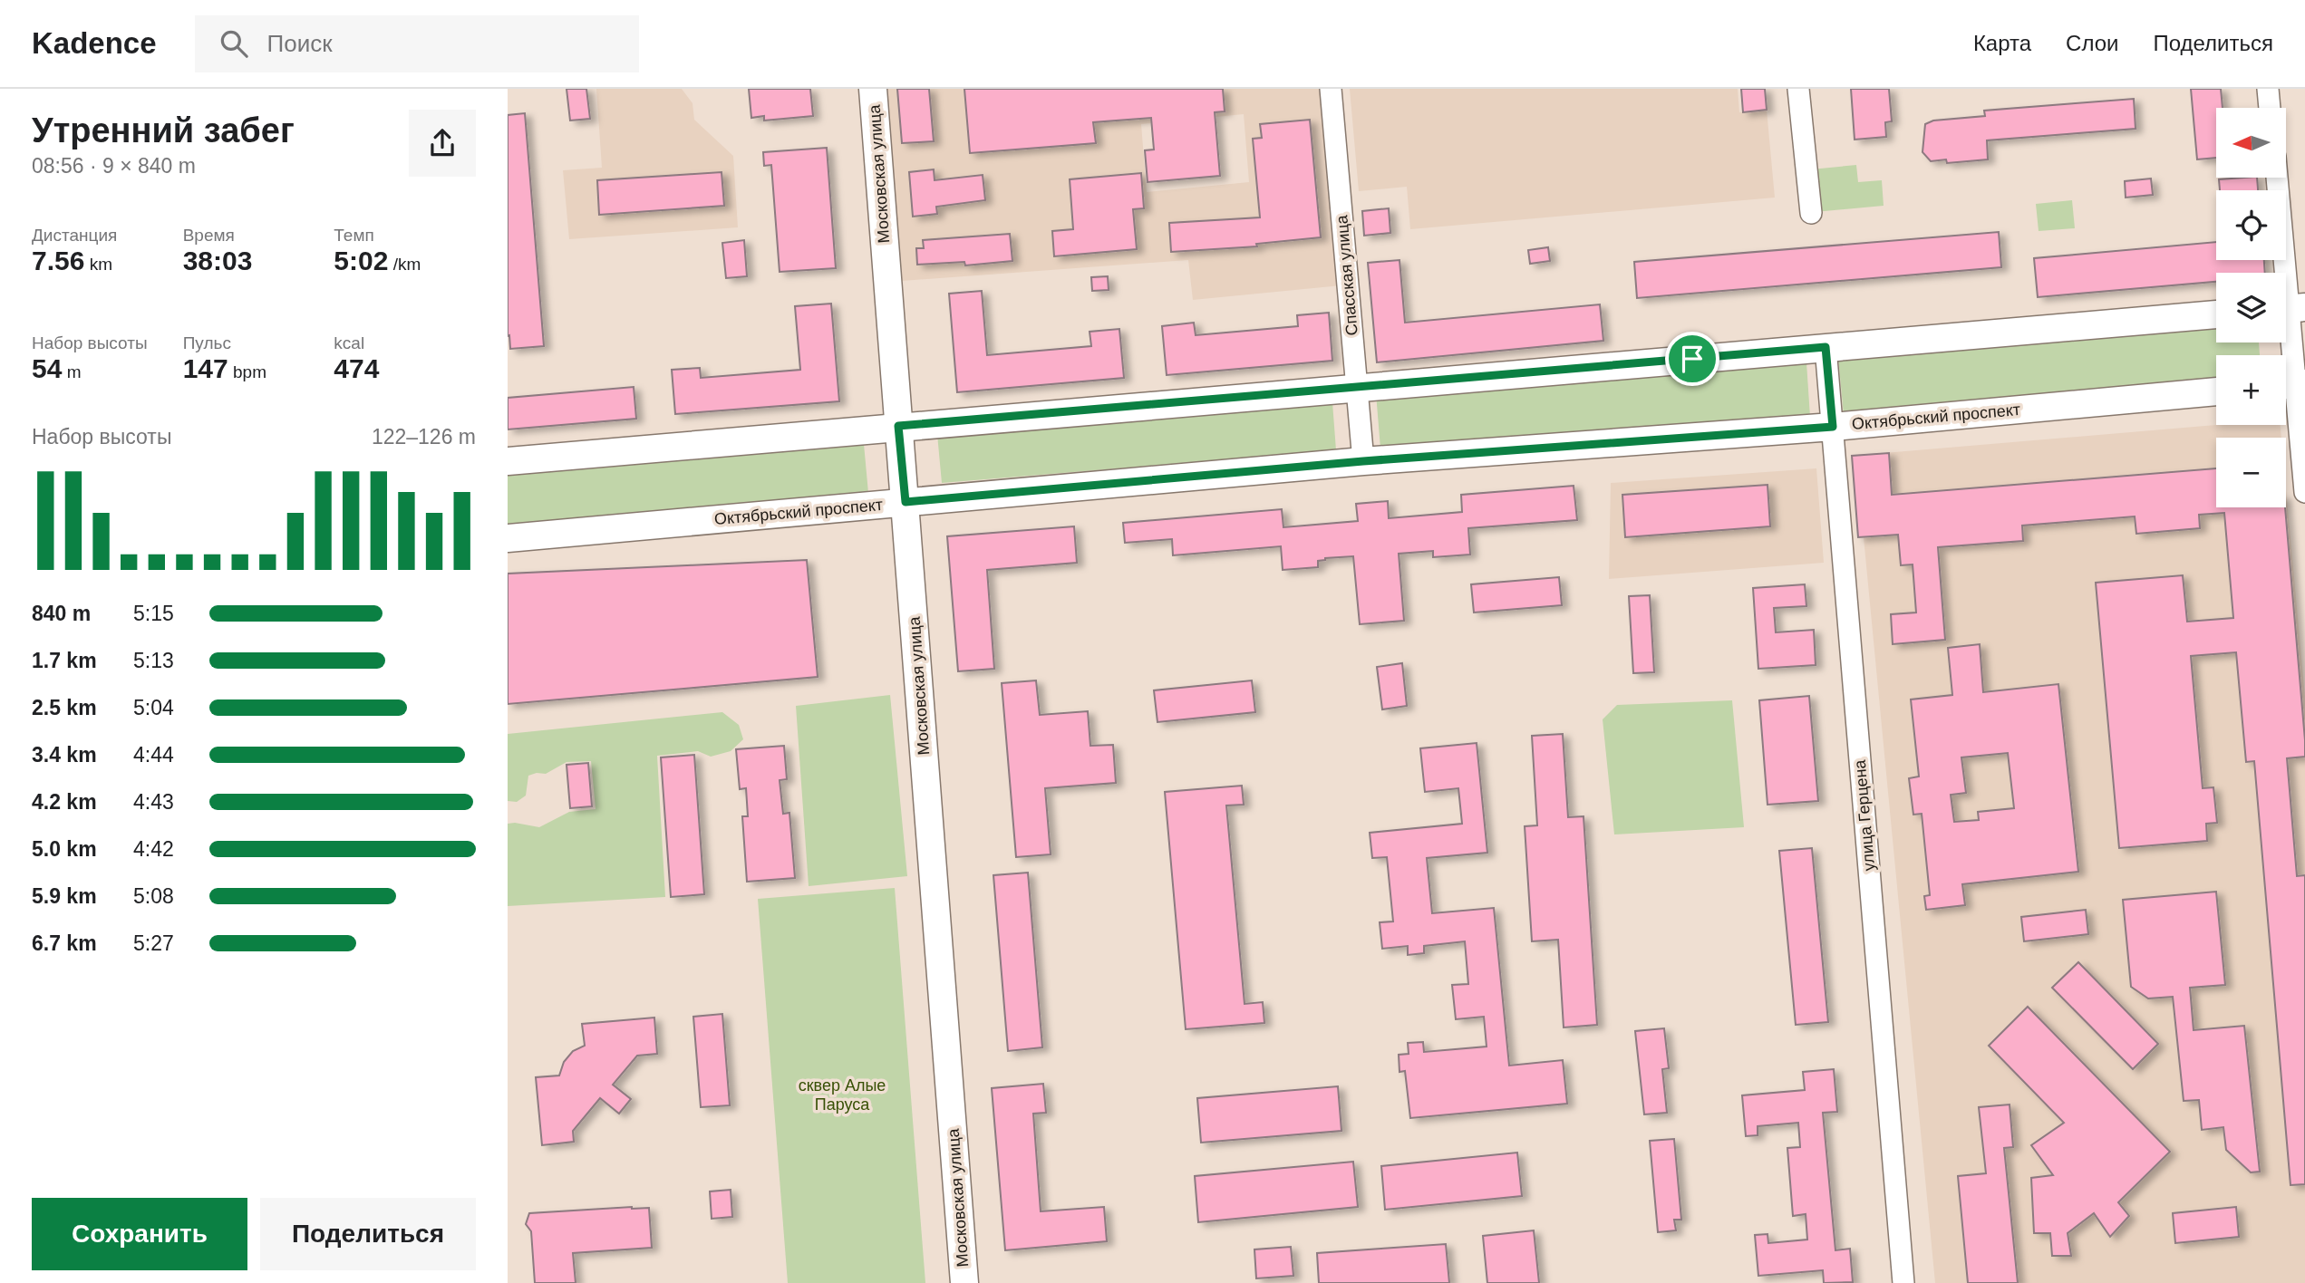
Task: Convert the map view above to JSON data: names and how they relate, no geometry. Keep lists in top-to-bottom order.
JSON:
{
  "streets": {
    "main road": ["Московская улица", "Октябрьский проспект"],
    "street": ["Спасская улица", "улица Герцена"]
  },
  "crossings": [
    ["Московская улица", "Октябрьский проспект"],
    ["Спасская улица", "Октябрьский проспект"],
    ["Октябрьский проспект", "улица Герцена"]
  ],
  "parks": ["сквер Алые Паруса"],
  "north": "left",
  "page": {
    "header": "Kadence",
    "search": "Поиск",
    "nav": ["Карта", "Слои", "Поделиться"],
    "heading": ["Утренний забег", "08:56 · 9 × 840 m"],
    "map_buttons": ["+", "−"],
    "stats": [
      ["Дистанция", "7.56 km"],
      ["Время", "38:03"],
      ["Темп", "5:02 /km"],
      ["Набор высоты", "54 m"],
      ["Пульс", "147 bpm"],
      ["kcal", "474"]
    ],
    "chart": ["Набор высоты", "122–126 m"],
    "list": [
      {
        "name": "840 m",
        "note": "5:15"
      },
      {
        "name": "1.7 km",
        "note": "5:13"
      },
      {
        "name": "2.5 km",
        "note": "5:04"
      },
      {
        "name": "3.4 km",
        "note": "4:44"
      },
      {
        "name": "4.2 km",
        "note": "4:43"
      },
      {
        "name": "5.0 km",
        "note": "4:42"
      },
      {
        "name": "5.9 km",
        "note": "5:08"
      },
      {
        "name": "6.7 km",
        "note": "5:27"
      }
    ],
    "buttons": ["Сохранить", "Поделиться"]
  }
}
